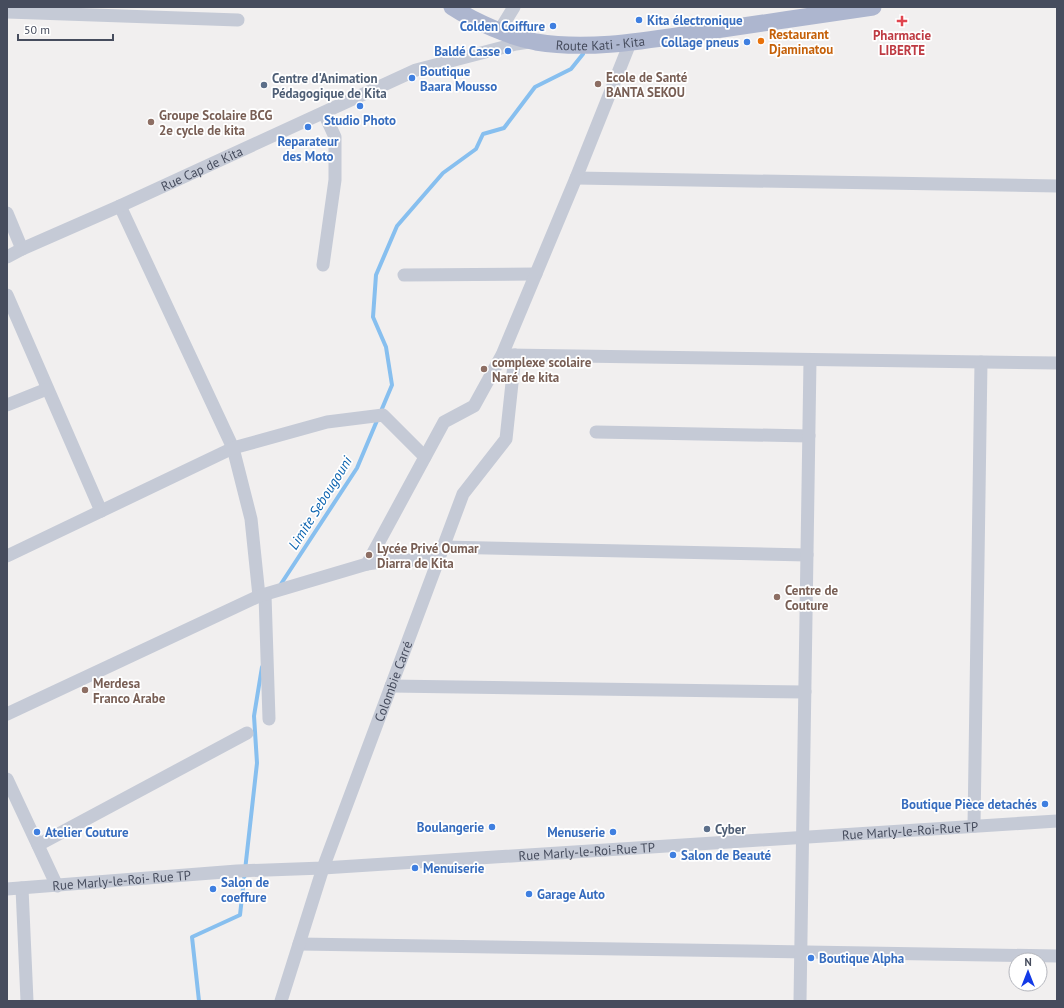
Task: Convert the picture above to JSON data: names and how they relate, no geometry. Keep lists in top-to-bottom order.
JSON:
{
  "streets": {
    "main road": ["Route Kati - Kita"],
    "street": [
      "Rue Cap de Kita",
      "Colombie Carré",
      "Rue Marly-le-Roi-Rue TP",
      "Rue Marly-le-Roi- Rue TP"
    ]
  },
  "crossings": [
    ["Route Kati - Kita", "Rue Cap de Kita"],
    ["Colombie Carré", "Rue Marly-le-Roi-Rue TP"],
    ["Rue Marly-le-Roi-Rue TP", "Rue Marly-le-Roi- Rue TP"]
  ],
  "water": ["Limite Sebougouni"],
  "places": {
    "other": [
      "Kita électronique",
      "Colden Coiffure",
      "Restaurant Djaminatou",
      "Collage pneus",
      "Baldé Casse",
      "Boutique Baara Mousso",
      "Ecole de Santé BANTA SEKOU",
      "Centre d'Animation Pédagogique de Kita",
      "Studio Photo",
      "Groupe Scolaire BCG 2e cycle de kita",
      "Reparateur des Moto",
      "complexe scolaire Naré de kita",
      "Lycée Privé Oumar Diarra de Kita",
      "Centre de Couture",
      "Merdesa Franco Arabe",
      "Boutique Pièce detachés",
      "Boulangerie",
      "Cyber",
      "Atelier Couture",
      "Menuserie",
      "Salon de Beauté",
      "Menuiserie",
      "Salon de coeffure",
      "Garage Auto",
      "Boutique Alpha"
    ],
    "health": ["Pharmacie LIBERTE"]
  },
  "scale_bar": "50 m",
  "north": "top"
}
